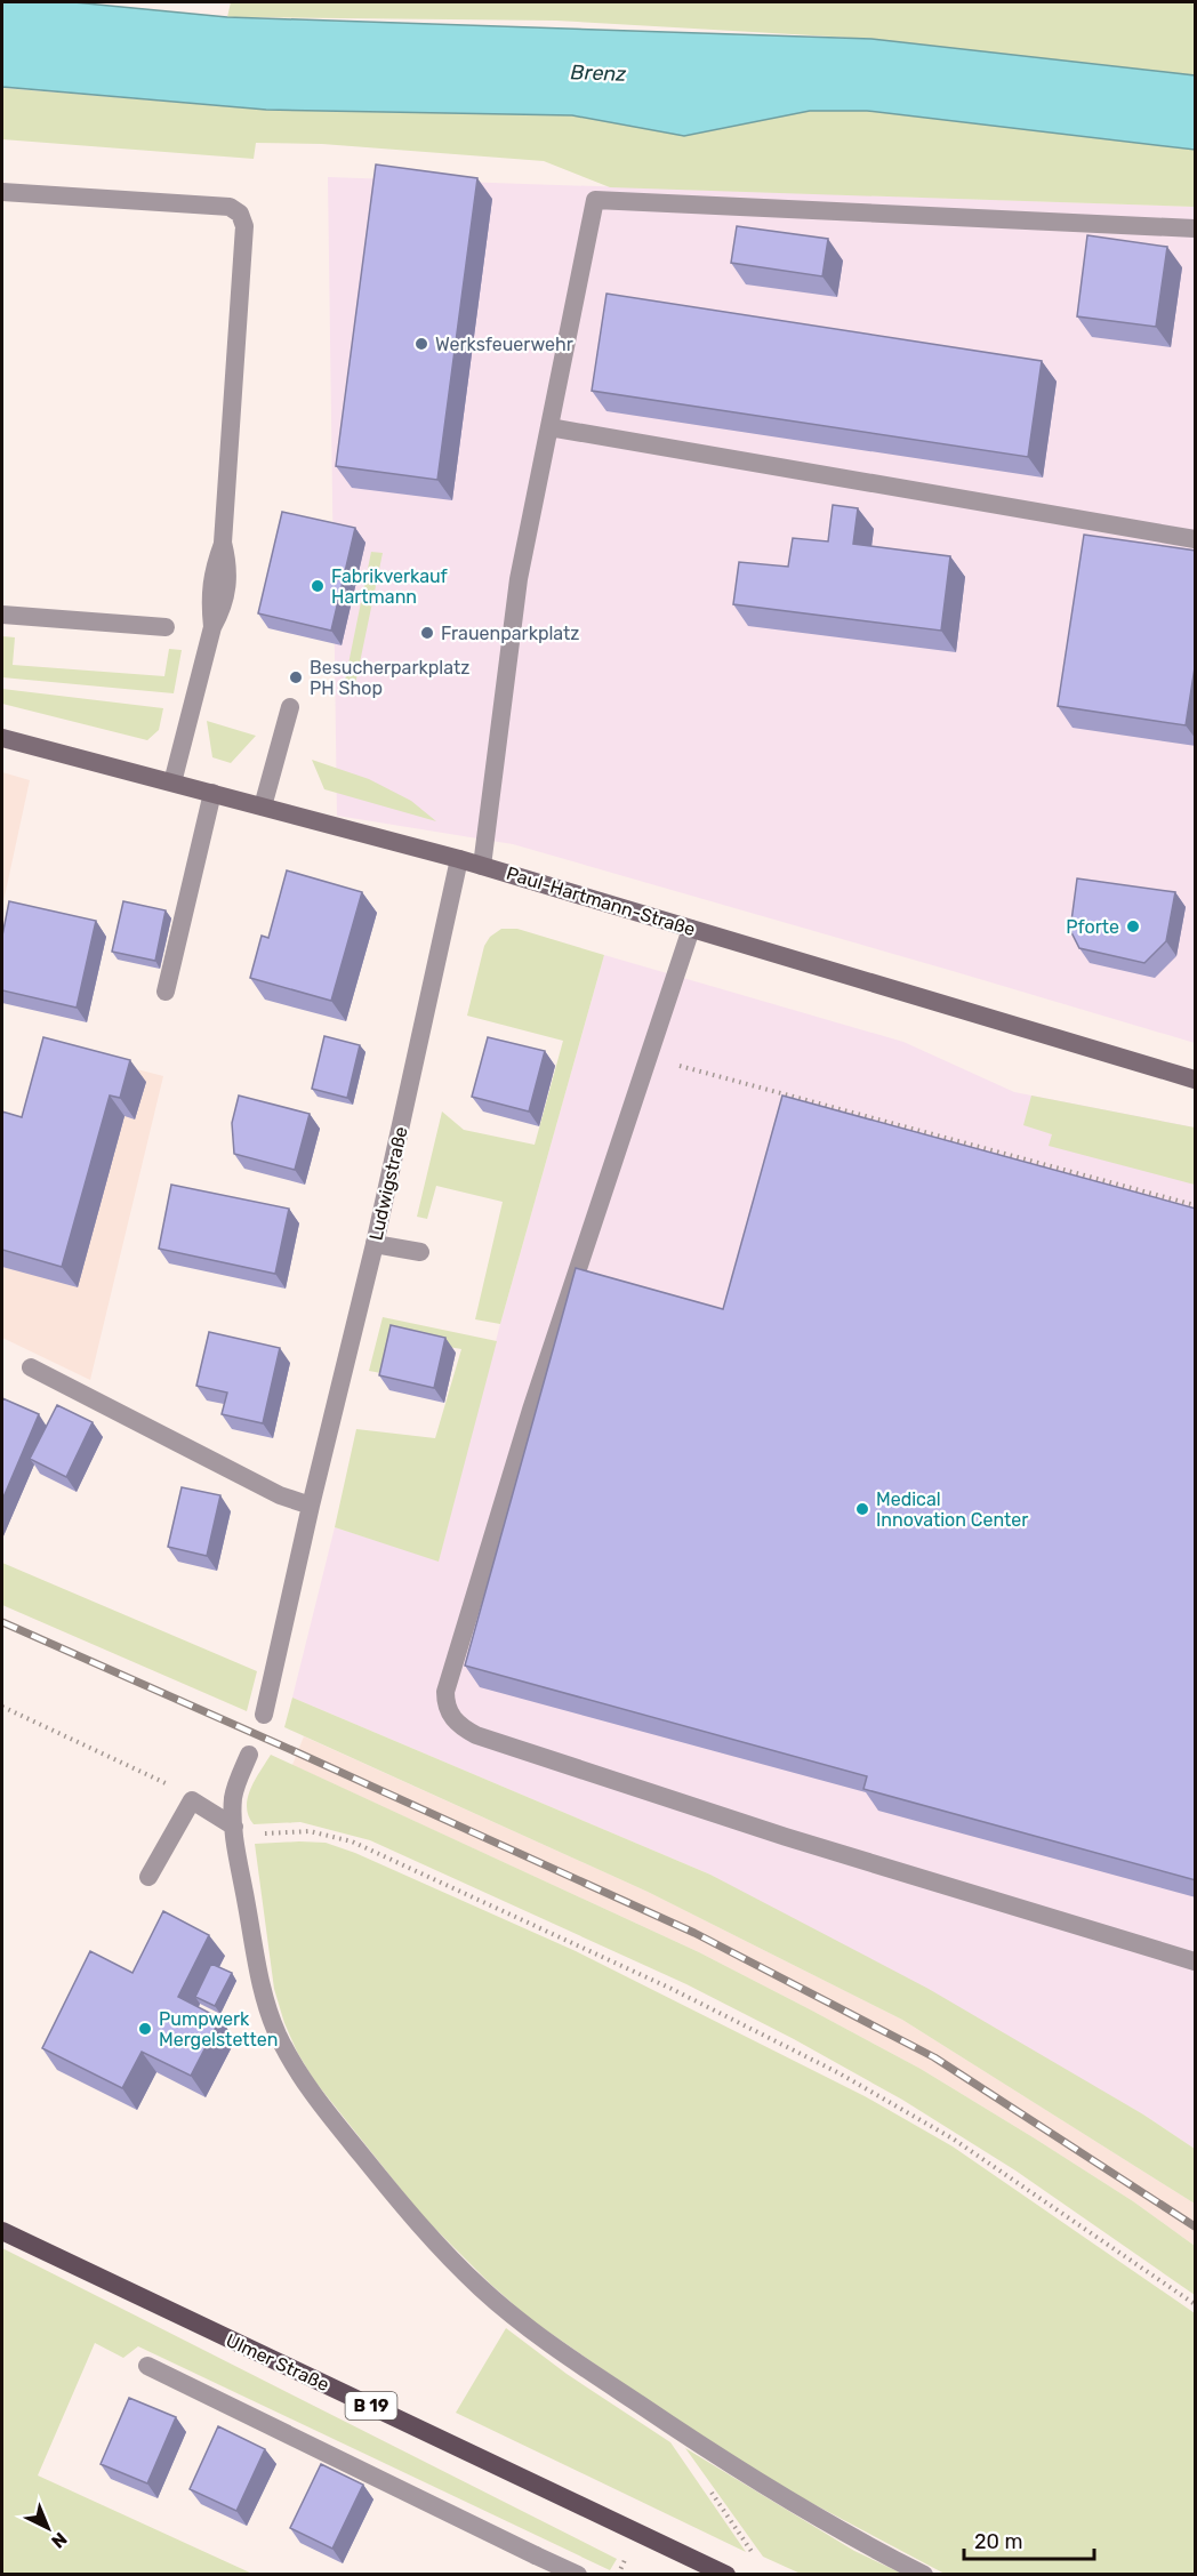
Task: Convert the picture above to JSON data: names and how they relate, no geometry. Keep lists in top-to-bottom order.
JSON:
{
  "streets": {
    "main road": ["Paul-Hartmann-Straße", "Ulmer Straße", "B 19"],
    "street": ["Ludwigstraße"]
  },
  "crossings": [
    ["Paul-Hartmann-Straße", "Ludwigstraße"]
  ],
  "water": ["Brenz"],
  "places": [
    "Werksfeuerwehr",
    "Fabrikverkauf Hartmann",
    "Frauenparkplatz",
    "Besucherparkplatz PH Shop",
    "Pforte",
    "Medical Innovation Center",
    "Pumpwerk Mergelstetten"
  ],
  "scale_bar": "20 m",
  "north": "bottom right"
}
